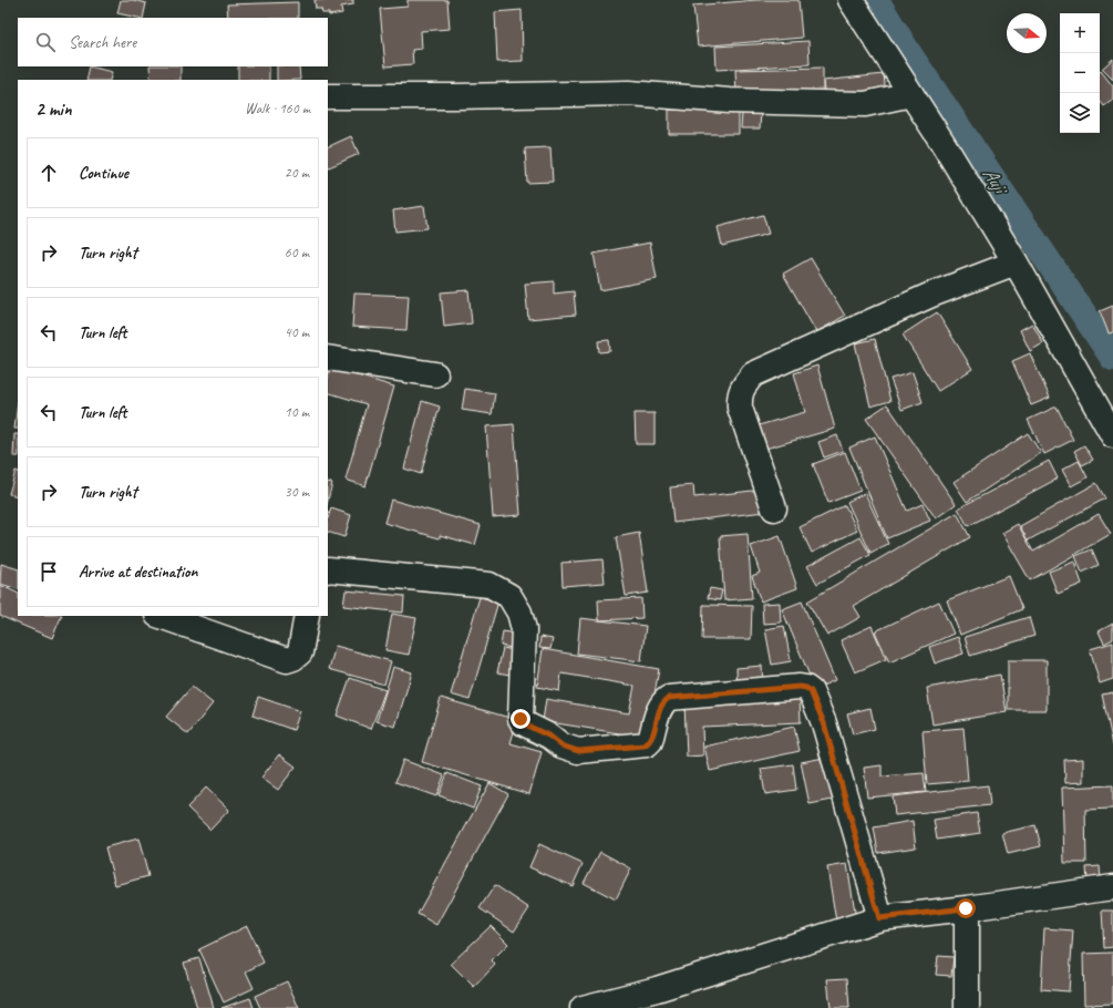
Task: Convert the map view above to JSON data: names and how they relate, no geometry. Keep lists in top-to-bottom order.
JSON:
{
  "water": ["Auji"],
  "north": "right",
  "page": {
    "map_buttons": ["+", "−"],
    "search": "Search here",
    "heading": ["2 min", "Walk · 160 m"],
    "list": [
      ["Continue", "20 m"],
      ["Turn right", "60 m"],
      ["Turn left", "40 m"],
      ["Turn left", "10 m"],
      ["Turn right", "30 m"],
      "Arrive at destination"
    ]
  }
}
